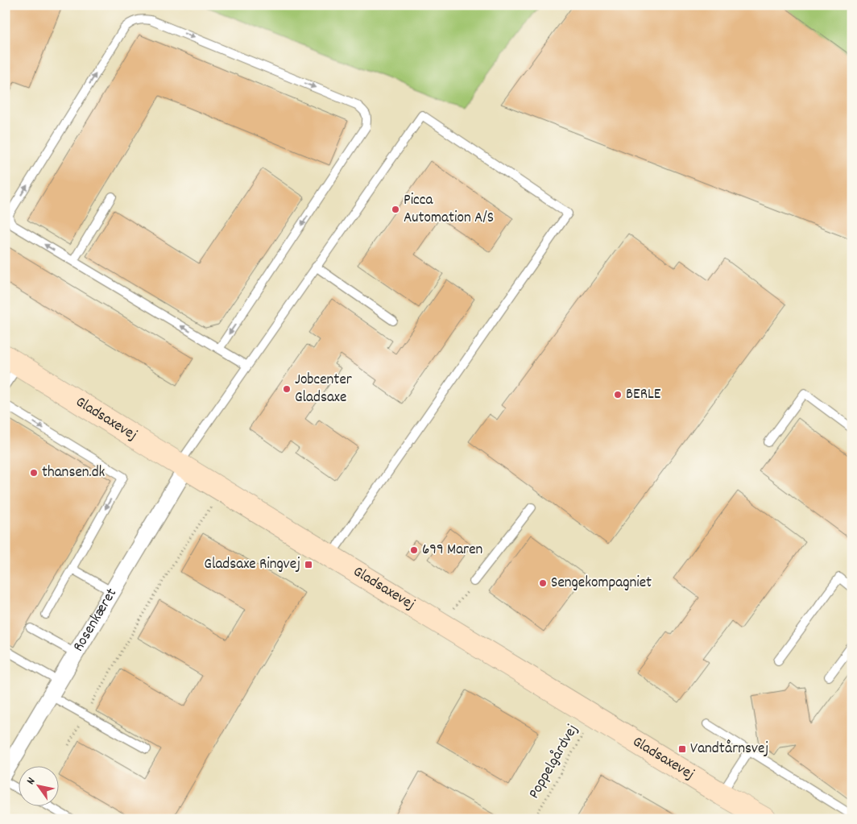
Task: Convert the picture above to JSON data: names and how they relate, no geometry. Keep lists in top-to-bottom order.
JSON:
{
  "streets": {
    "street": ["Gladsaxevej", "Rosenkæret"],
    "path": ["Poppelgårdvej"]
  },
  "crossings": [
    ["Gladsaxevej", "Rosenkæret"],
    ["Gladsaxevej", "Poppelgårdvej"]
  ],
  "places": {
    "other": [
      "Picca Automation A/S",
      "Jobcenter Gladsaxe",
      "BERLE",
      "thansen.dk",
      "699 Maren",
      "Sengekompagniet"
    ],
    "transit": ["Gladsaxe Ringvej", "Vandtårnsvej"]
  },
  "north": "top left"
}
